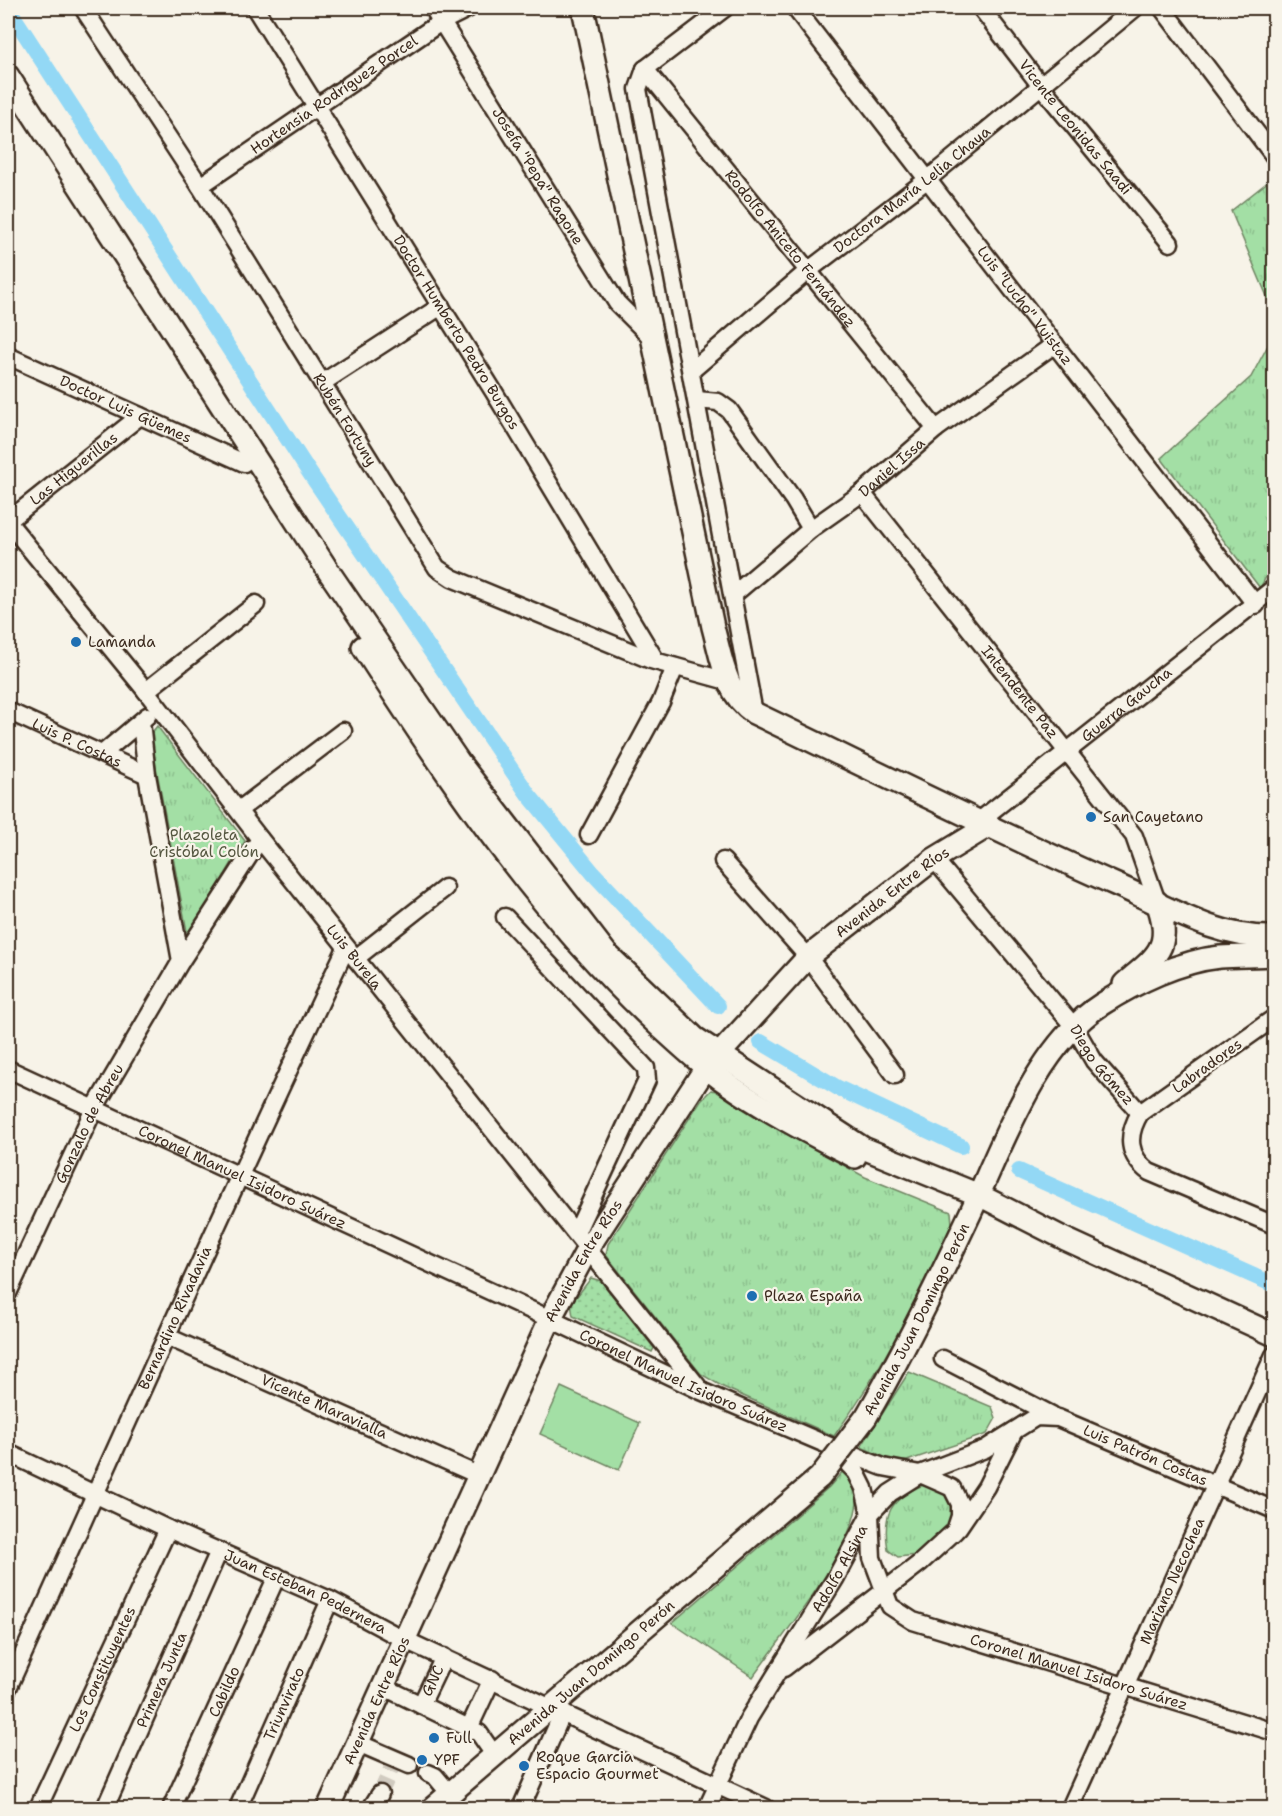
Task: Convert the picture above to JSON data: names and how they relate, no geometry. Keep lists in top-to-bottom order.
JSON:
{
  "streets": {
    "main road": ["Avenida Entre Ríos", "Avenida Juan Domingo Perón"],
    "street": [
      "Hortensia Rodríguez Porcel",
      "Vicente Leonidas Saadi",
      "Josefa \"Pepa\" Ragone",
      "Doctora María Lelia Chaya",
      "Rodolfo Aniceto Fernández",
      "Luis \"Lucho\" Vuistaz",
      "Doctor Humberto Pedro Burgos",
      "Doctor Luis Güemes",
      "Rubén Fortuny",
      "Daniel Issa",
      "Las Higuerillas",
      "Intendente Paz",
      "Guerra Gaucha",
      "Luis P. Costas",
      "Luis Burela",
      "Diego Gómez",
      "Labradores",
      "Gonzalo de Abreu",
      "Coronel Manuel Isidoro Suárez",
      "Bernardino Rivadavia",
      "Vicente Maravialla",
      "Luis Patrón Costas",
      "Adolfo Alsina",
      "Mariano Necochea",
      "Juan Esteban Pedernera",
      "Los Constituyentes",
      "Primera Junta",
      "GNC",
      "Cabildo",
      "Triunvirato"
    ]
  },
  "crossings": [
    ["Hortensia Rodríguez Porcel", "Josefa \"Pepa\" Ragone"],
    ["Hortensia Rodríguez Porcel", "Doctor Humberto Pedro Burgos"],
    ["Hortensia Rodríguez Porcel", "Rubén Fortuny"],
    ["Vicente Leonidas Saadi", "Doctora María Lelia Chaya"],
    ["Doctora María Lelia Chaya", "Rodolfo Aniceto Fernández"],
    ["Doctora María Lelia Chaya", "Luis \"Lucho\" Vuistaz"],
    ["Rodolfo Aniceto Fernández", "Daniel Issa"],
    ["Luis \"Lucho\" Vuistaz", "Daniel Issa"],
    ["Luis \"Lucho\" Vuistaz", "Guerra Gaucha"],
    ["Doctor Humberto Pedro Burgos", "Rubén Fortuny"],
    ["Doctor Luis Güemes", "Las Higuerillas"],
    ["Daniel Issa", "Intendente Paz"],
    ["Las Higuerillas", "Luis Burela"],
    ["Intendente Paz", "Guerra Gaucha"],
    ["Intendente Paz", "Avenida Juan Domingo Perón"],
    ["Guerra Gaucha", "Avenida Entre Ríos"],
    ["Guerra Gaucha", "Avenida Juan Domingo Perón"],
    ["Avenida Entre Ríos", "Luis Burela"],
    ["Avenida Entre Ríos", "Diego Gómez"],
    ["Avenida Entre Ríos", "Coronel Manuel Isidoro Suárez"],
    ["Avenida Entre Ríos", "Avenida Juan Domingo Perón"],
    ["Avenida Entre Ríos", "Vicente Maravialla"],
    ["Avenida Entre Ríos", "Juan Esteban Pedernera"],
    ["Luis Burela", "Gonzalo de Abreu"],
    ["Luis Burela", "Coronel Manuel Isidoro Suárez"],
    ["Luis Burela", "Bernardino Rivadavia"],
    ["Diego Gómez", "Labradores"],
    ["Diego Gómez", "Avenida Juan Domingo Perón"],
    ["Gonzalo de Abreu", "Coronel Manuel Isidoro Suárez"],
    ["Coronel Manuel Isidoro Suárez", "Bernardino Rivadavia"],
    ["Coronel Manuel Isidoro Suárez", "Adolfo Alsina"],
    ["Coronel Manuel Isidoro Suárez", "Mariano Necochea"],
    ["Bernardino Rivadavia", "Vicente Maravialla"],
    ["Bernardino Rivadavia", "Juan Esteban Pedernera"],
    ["Avenida Juan Domingo Perón", "Juan Esteban Pedernera"],
    ["Luis Patrón Costas", "Adolfo Alsina"],
    ["Luis Patrón Costas", "Mariano Necochea"],
    ["Adolfo Alsina", "Juan Esteban Pedernera"],
    ["Juan Esteban Pedernera", "Los Constituyentes"],
    ["Juan Esteban Pedernera", "Primera Junta"],
    ["Juan Esteban Pedernera", "GNC"],
    ["Juan Esteban Pedernera", "Cabildo"],
    ["Juan Esteban Pedernera", "Triunvirato"]
  ],
  "parks": ["Plazoleta Cristóbal Colón"],
  "places": [
    "Lamanda",
    "San Cayetano",
    "Plaza España",
    "Full",
    "YPF",
    "Roque Garcia Espacio Gourmet"
  ]
}
